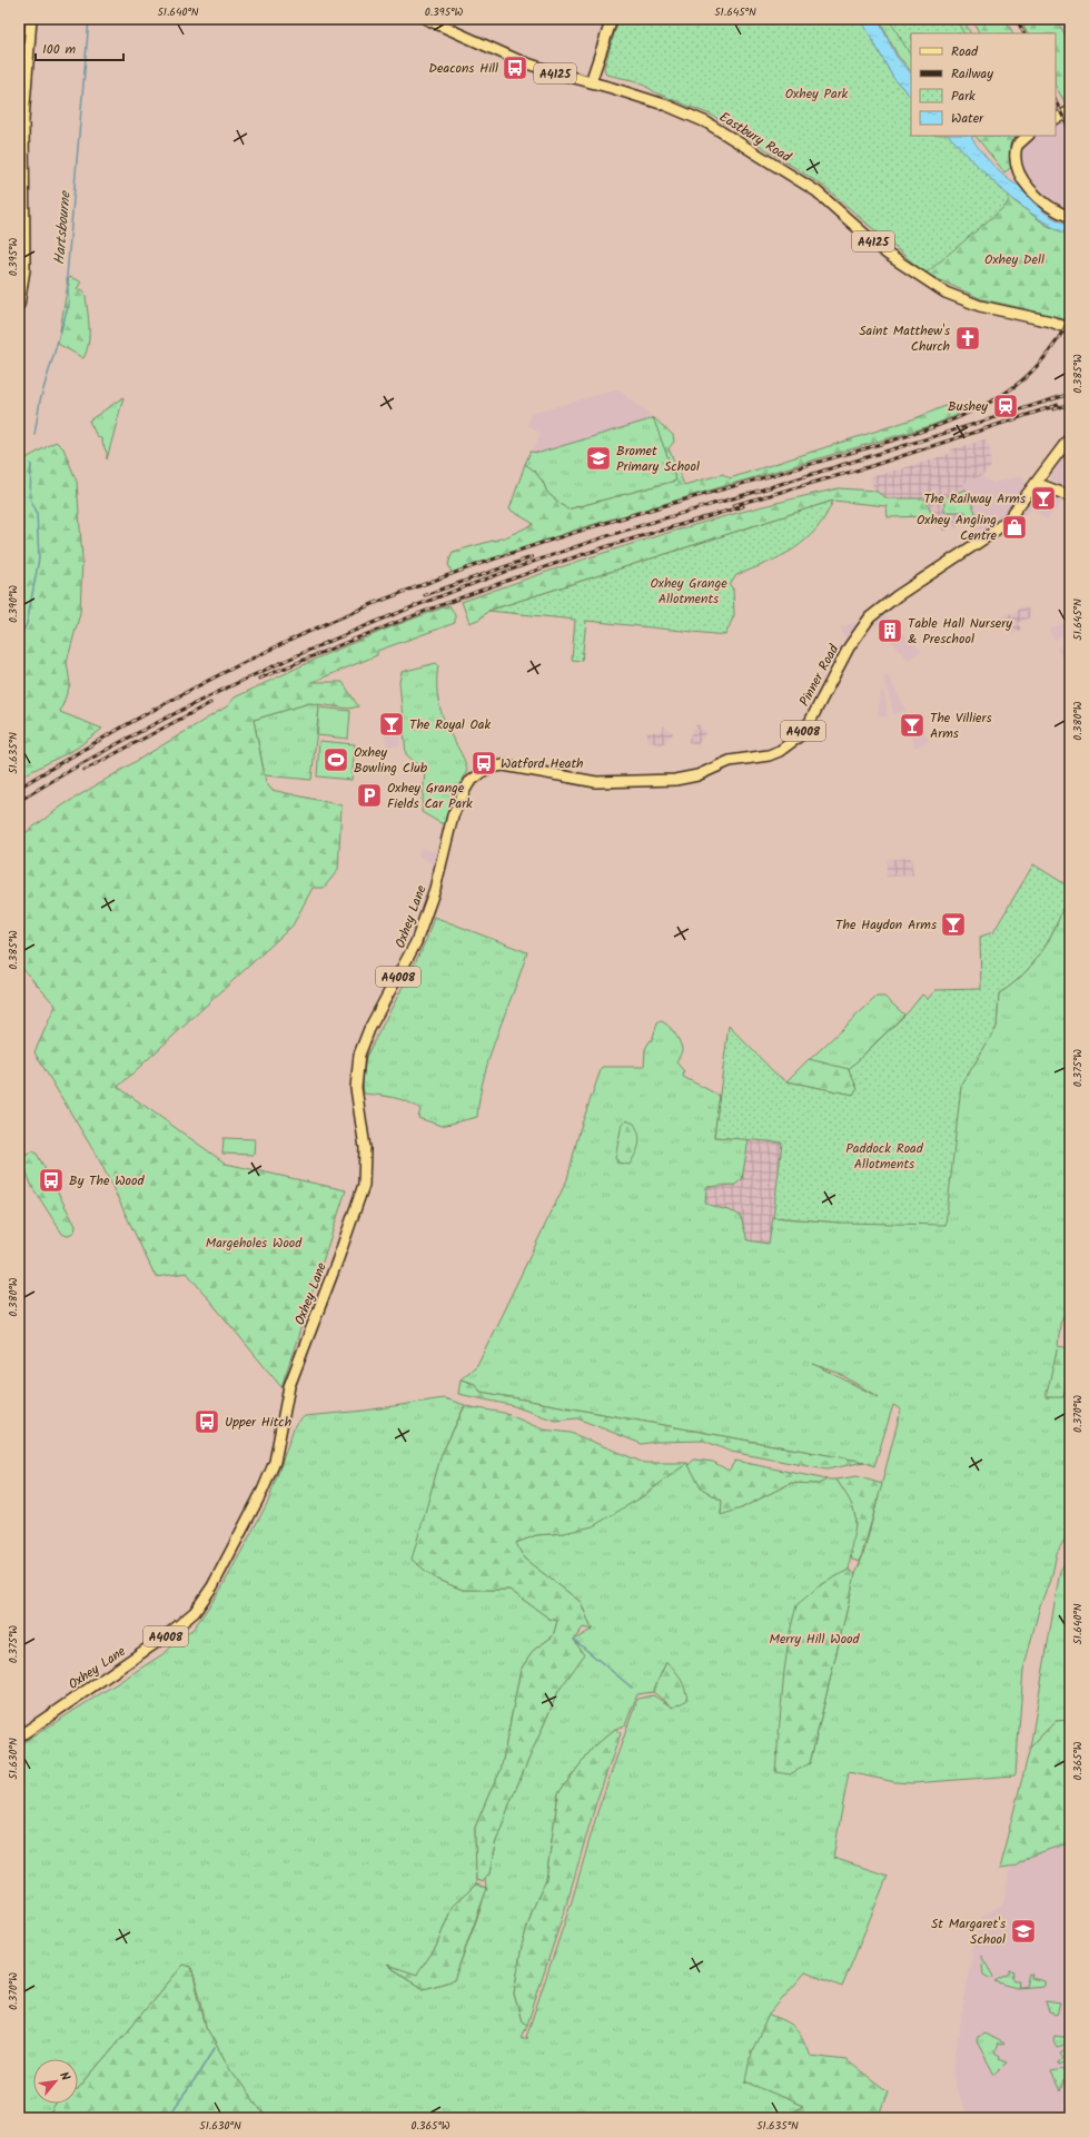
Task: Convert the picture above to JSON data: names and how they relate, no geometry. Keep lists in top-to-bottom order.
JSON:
{
  "streets": {
    "main road": [
      "A4125",
      "Eastbury Road",
      "Pinner Road",
      "A4008",
      "Oxhey Lane"
    ]
  },
  "crossings": [
    ["Pinner Road", "Oxhey Lane"]
  ],
  "water": ["Hartsbourne"],
  "parks": [
    "Oxhey Park",
    "Oxhey Dell",
    "Oxhey Grange Allotments",
    "Paddock Road Allotments",
    "Margeholes Wood",
    "Merry Hill Wood"
  ],
  "places": {
    "bus stop": [
      "Deacons Hill",
      "Watford Heath",
      "By The Wood",
      "Upper Hitch"
    ],
    "church": ["Saint Matthew's Church"],
    "station": ["Bushey"],
    "school or university": ["Bromet Primary School", "St Margaret's School"],
    "bar": [
      "The Railway Arms",
      "The Royal Oak",
      "The Villiers Arms",
      "The Haydon Arms"
    ],
    "shop": ["Oxhey Angling Centre"],
    "building": ["Table Hall Nursery & Preschool"],
    "sports": ["Oxhey Bowling Club"],
    "parking": ["Oxhey Grange Fields Car Park"]
  },
  "legend": [
    "Road",
    "Railway",
    "Park",
    "Water"
  ],
  "scale_bar": "100 m",
  "north": "top right",
  "coordinates": [
    "51.640°N",
    "0.395°W",
    "51.645°N",
    "0.385°W",
    "0.390°W",
    "0.380°W",
    "51.635°N",
    "0.375°W",
    "0.370°W",
    "51.630°N",
    "0.365°W"
  ]
}
